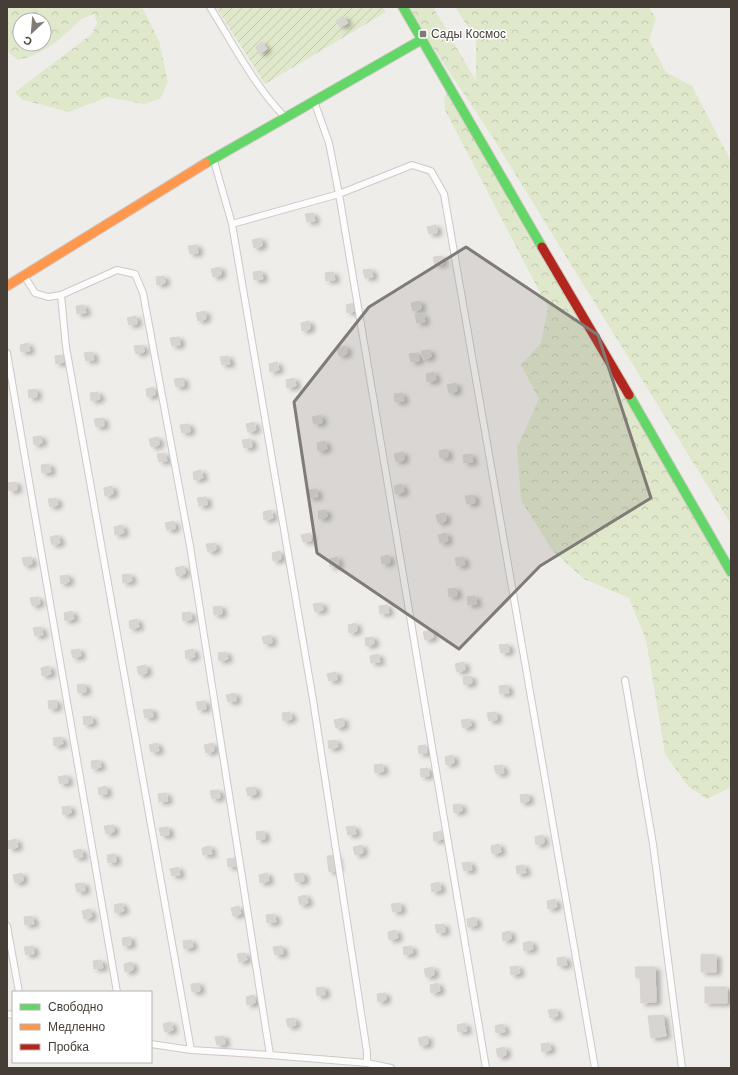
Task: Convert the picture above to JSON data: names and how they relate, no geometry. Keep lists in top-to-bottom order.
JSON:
{
  "places": {
    "transit": ["Сады Космос"]
  },
  "legend": ["Свободно", "Медленно", "Пробка"],
  "north": "bottom left"
}
